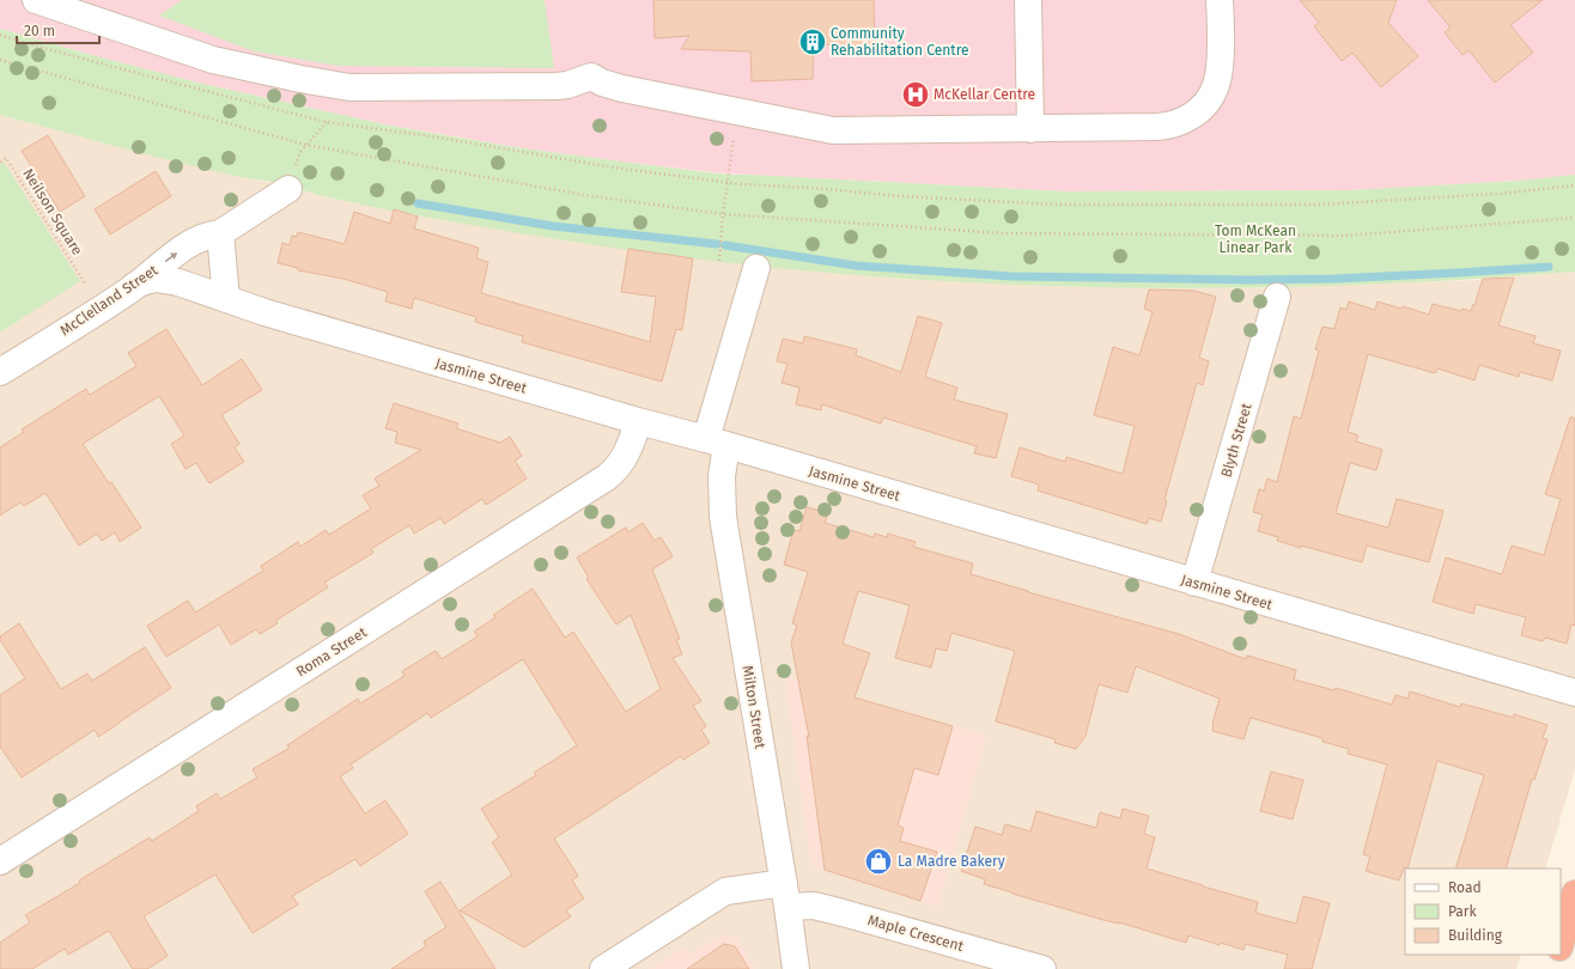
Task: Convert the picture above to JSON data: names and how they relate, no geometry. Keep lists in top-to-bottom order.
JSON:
{
  "streets": {
    "street": [
      "McClelland Street",
      "Jasmine Street",
      "Blyth Street",
      "Roma Street",
      "Milton Street",
      "Maple Crescent"
    ],
    "path": ["Neilson Square"]
  },
  "crossings": [
    ["McClelland Street", "Jasmine Street"],
    ["Jasmine Street", "Blyth Street"],
    ["Jasmine Street", "Roma Street"],
    ["Jasmine Street", "Milton Street"],
    ["Milton Street", "Maple Crescent"]
  ],
  "parks": ["Tom McKean Linear Park"],
  "places": {
    "building": ["Community Rehabilitation Centre"],
    "hospital": ["McKellar Centre"],
    "shop": ["La Madre Bakery"]
  },
  "legend": ["Road", "Park", "Building"],
  "scale_bar": "20 m"
}
